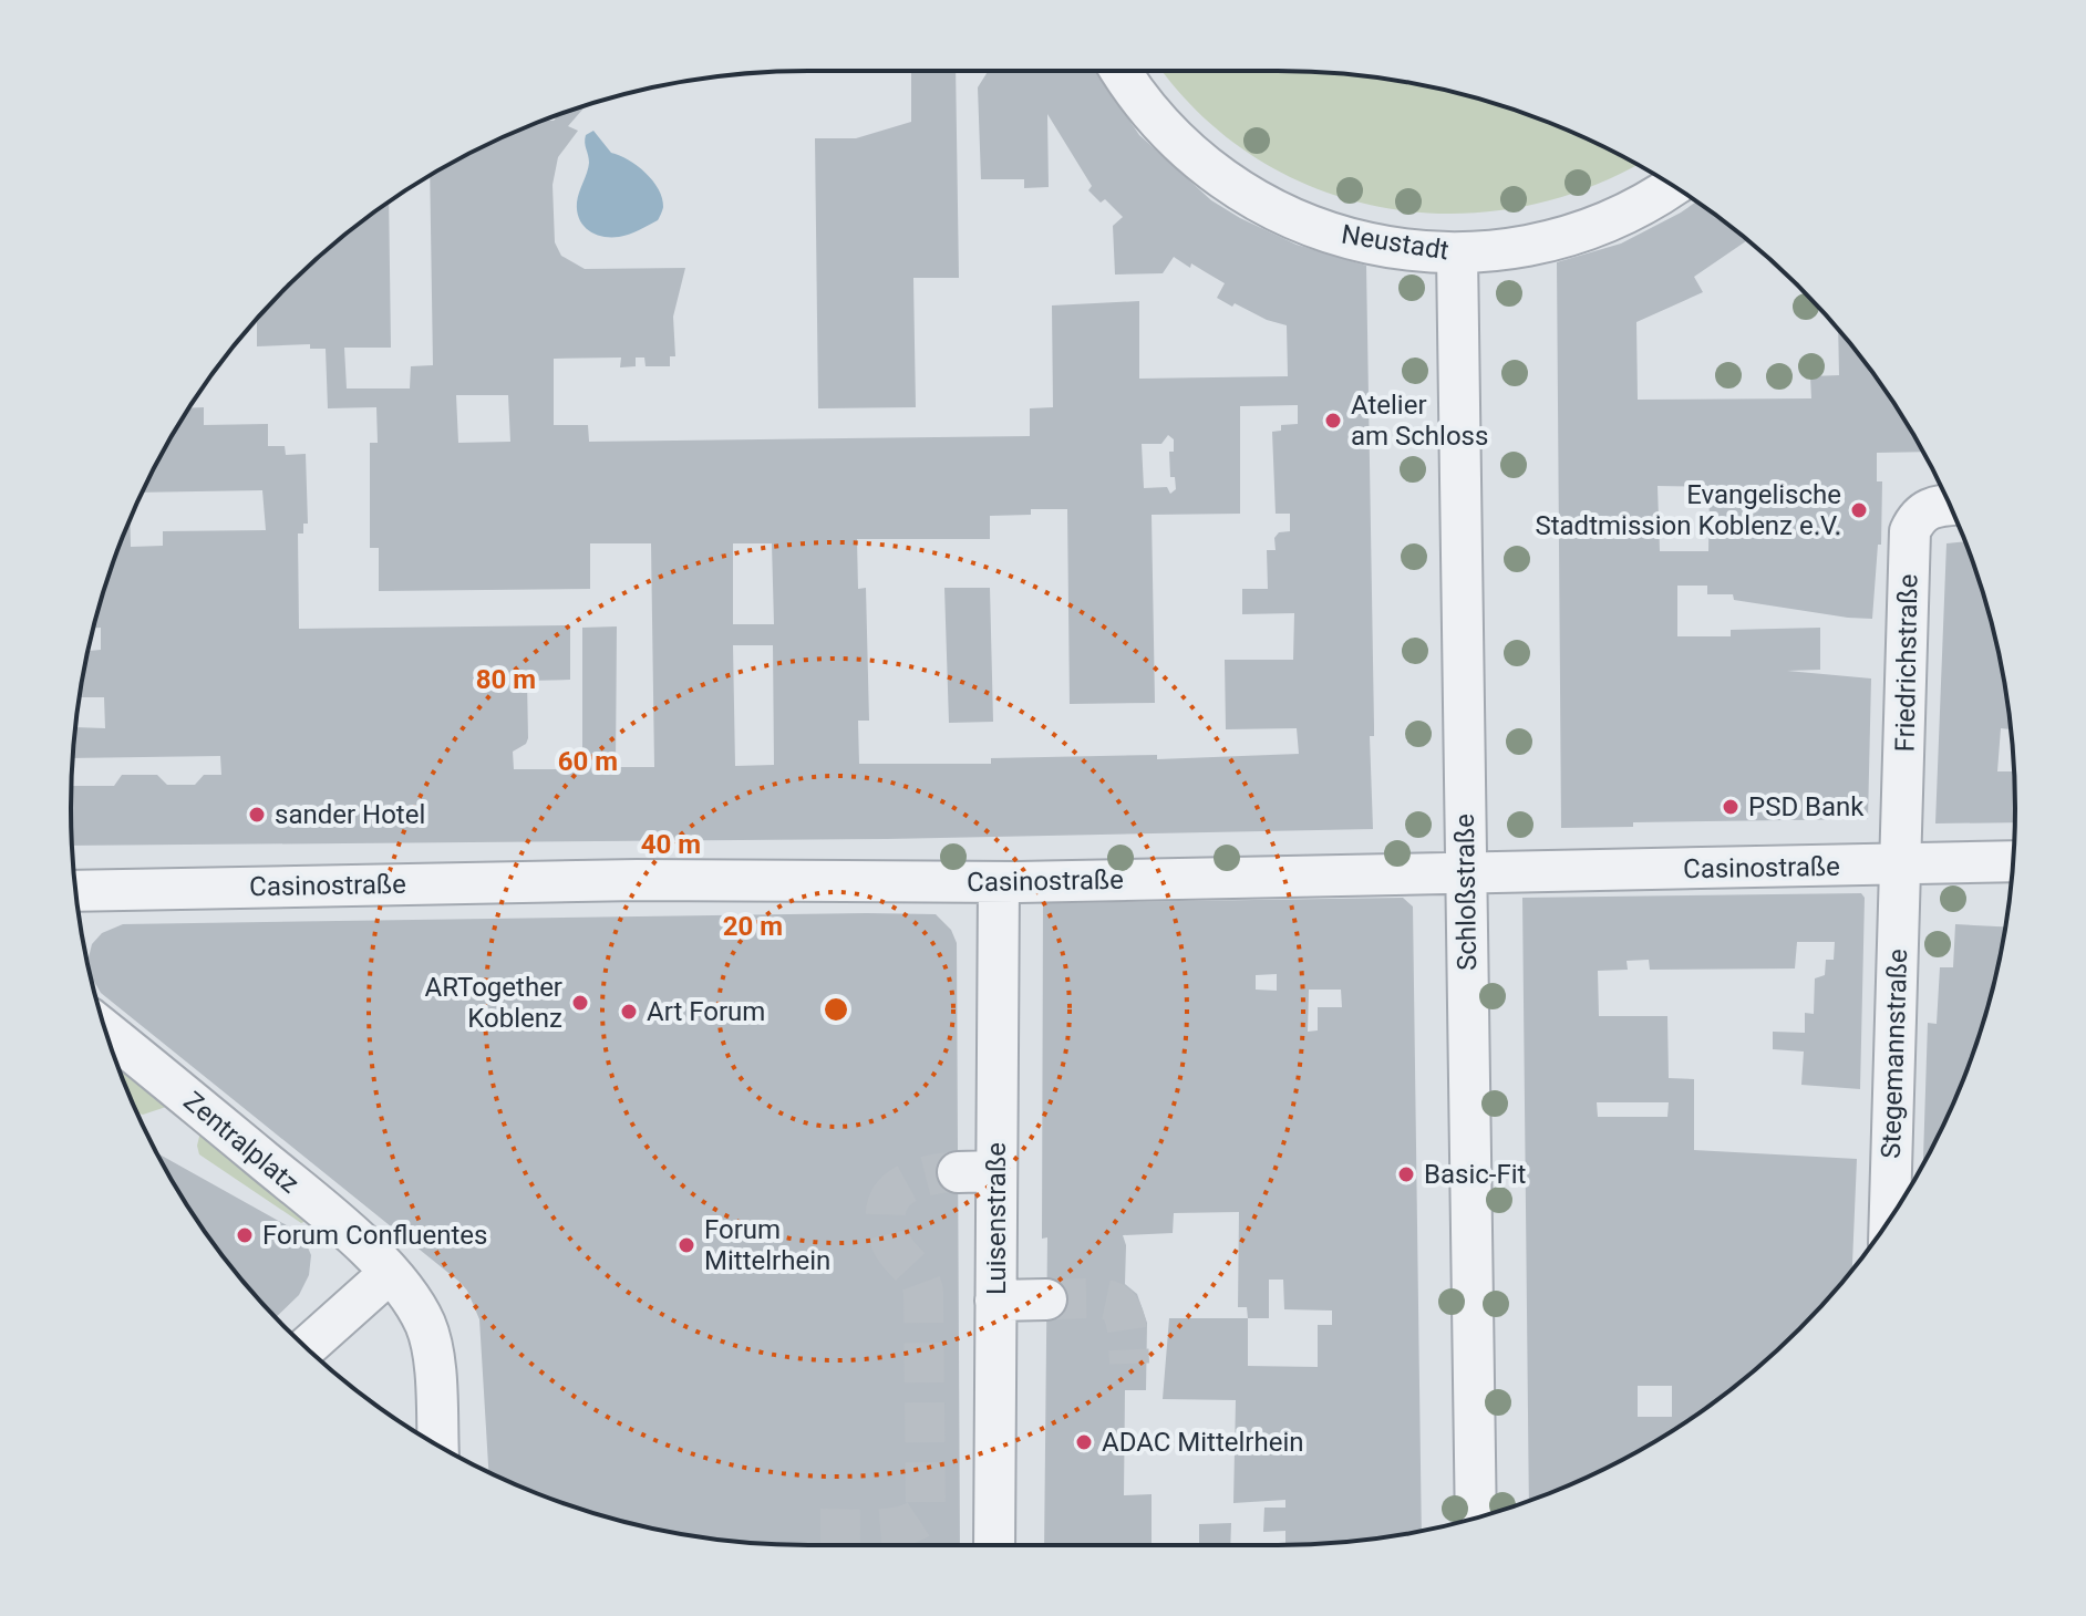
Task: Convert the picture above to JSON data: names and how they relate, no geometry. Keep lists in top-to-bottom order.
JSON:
{
  "streets": {
    "street": [
      "Neustadt",
      "Friedrichstraße",
      "Casinostraße",
      "Schloßstraße",
      "Stegemannstraße",
      "Zentralplatz",
      "Luisenstraße"
    ]
  },
  "crossings": [
    ["Neustadt", "Schloßstraße"],
    ["Friedrichstraße", "Casinostraße"],
    ["Friedrichstraße", "Stegemannstraße"],
    ["Casinostraße", "Schloßstraße"],
    ["Casinostraße", "Stegemannstraße"],
    ["Casinostraße", "Luisenstraße"]
  ],
  "places": [
    "Atelier am Schloss",
    "Evangelische Stadtmission Koblenz e.V.",
    "PSD Bank",
    "sander Hotel",
    "ARTogether Koblenz",
    "Art Forum",
    "Basic-Fit",
    "Forum Confluentes",
    "Forum Mittelrhein",
    "ADAC Mittelrhein"
  ],
  "rings": [
    "80 m",
    "60 m",
    "40 m",
    "20 m"
  ]
}
